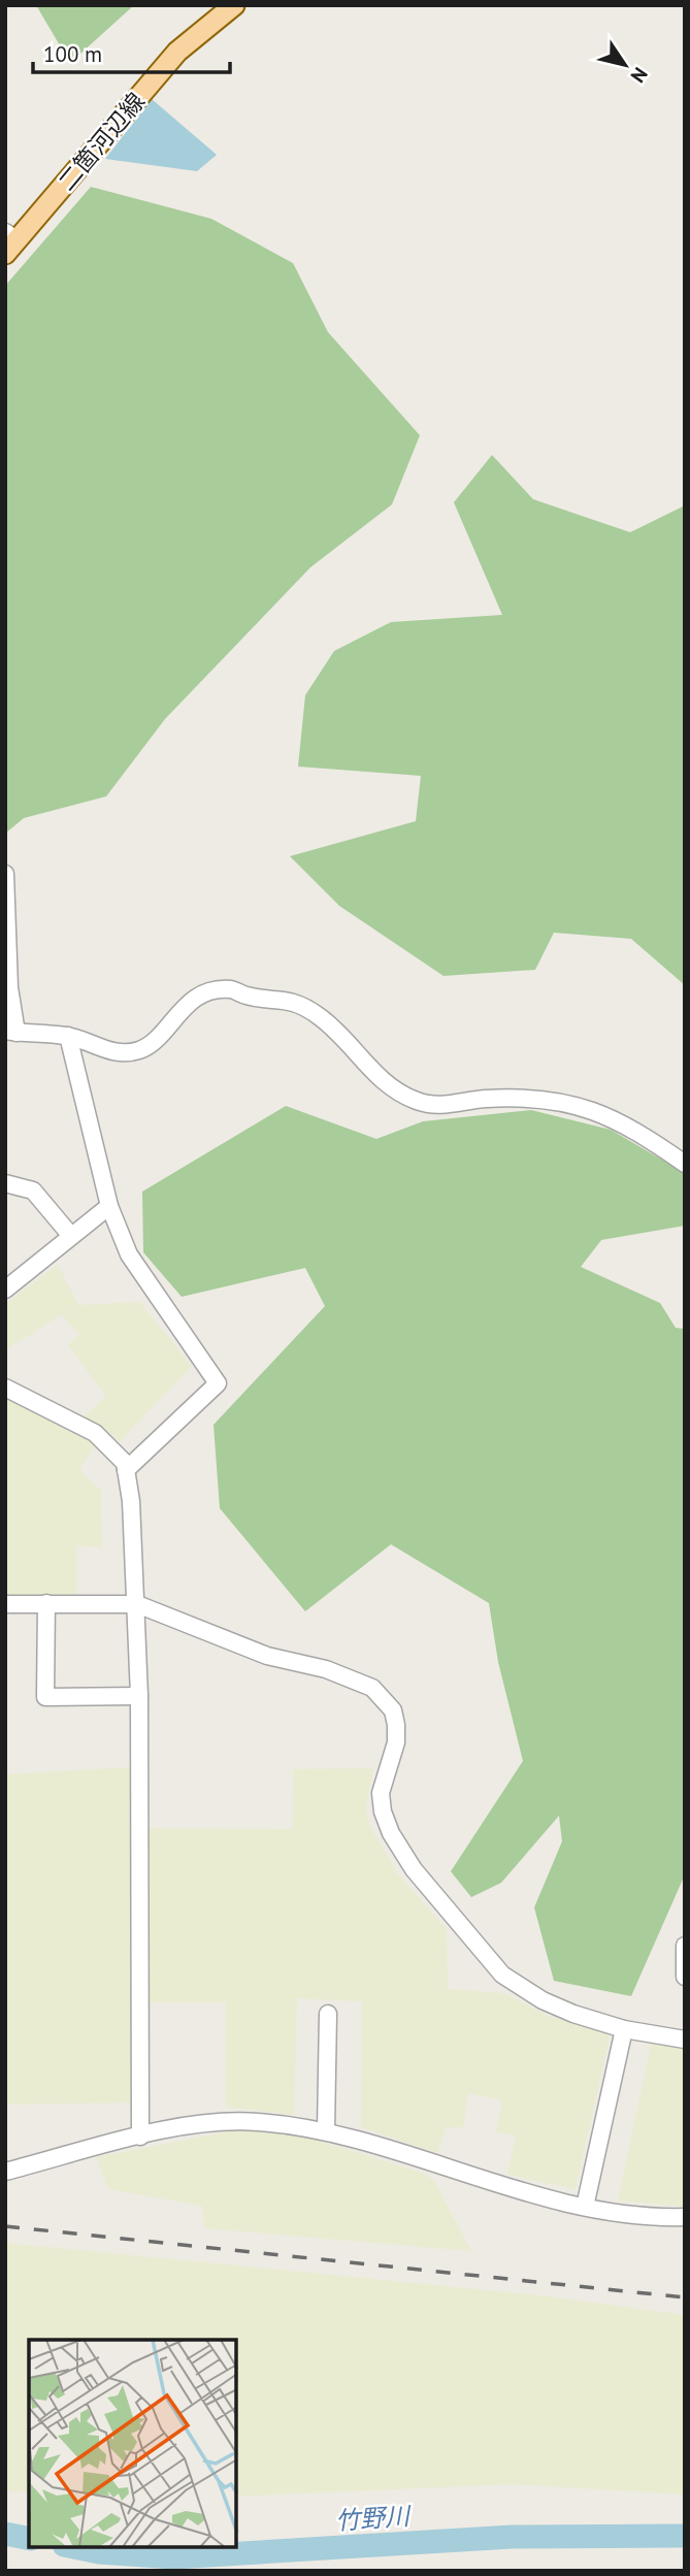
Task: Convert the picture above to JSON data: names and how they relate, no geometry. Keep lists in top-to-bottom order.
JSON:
{
  "streets": {
    "main road": ["二箇河辺線"]
  },
  "water": ["竹野川"],
  "scale_bar": "100 m",
  "north": "bottom right"
}
